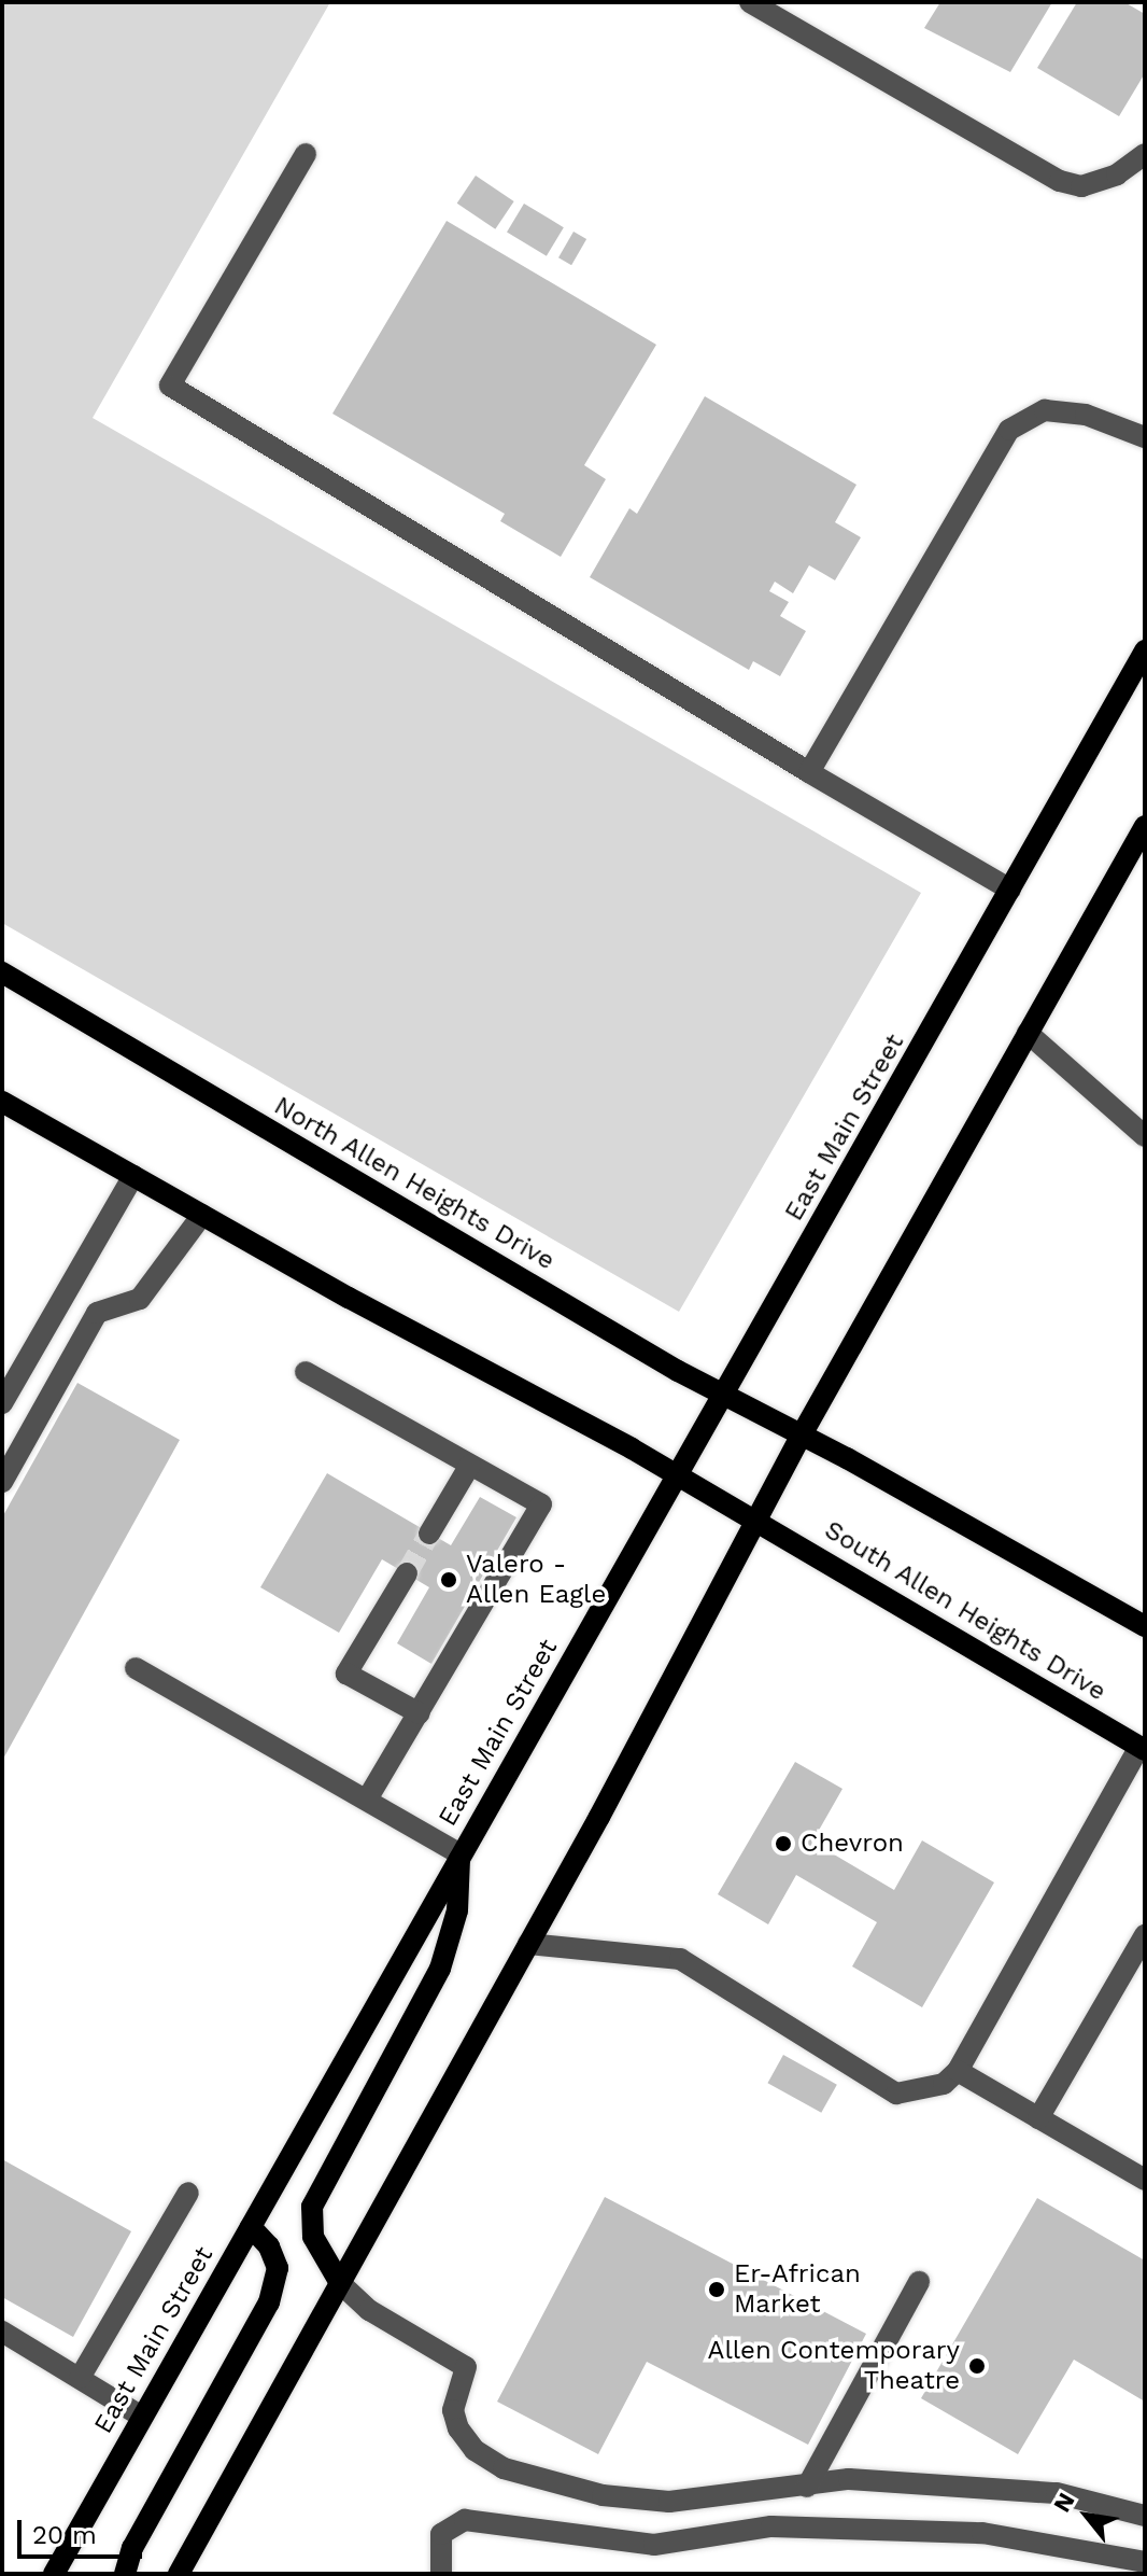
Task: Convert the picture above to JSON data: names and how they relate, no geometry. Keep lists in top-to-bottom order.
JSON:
{
  "streets": {
    "main road": ["East Main Street", "North Allen Heights Drive", "South Allen Heights Drive"]
  },
  "crossings": [
    ["East Main Street", "North Allen Heights Drive"]
  ],
  "places": [
    "Valero - Allen Eagle",
    "Chevron",
    "Er-African Market",
    "Allen Contemporary Theatre"
  ],
  "scale_bar": "20 m",
  "north": "top left"
}
